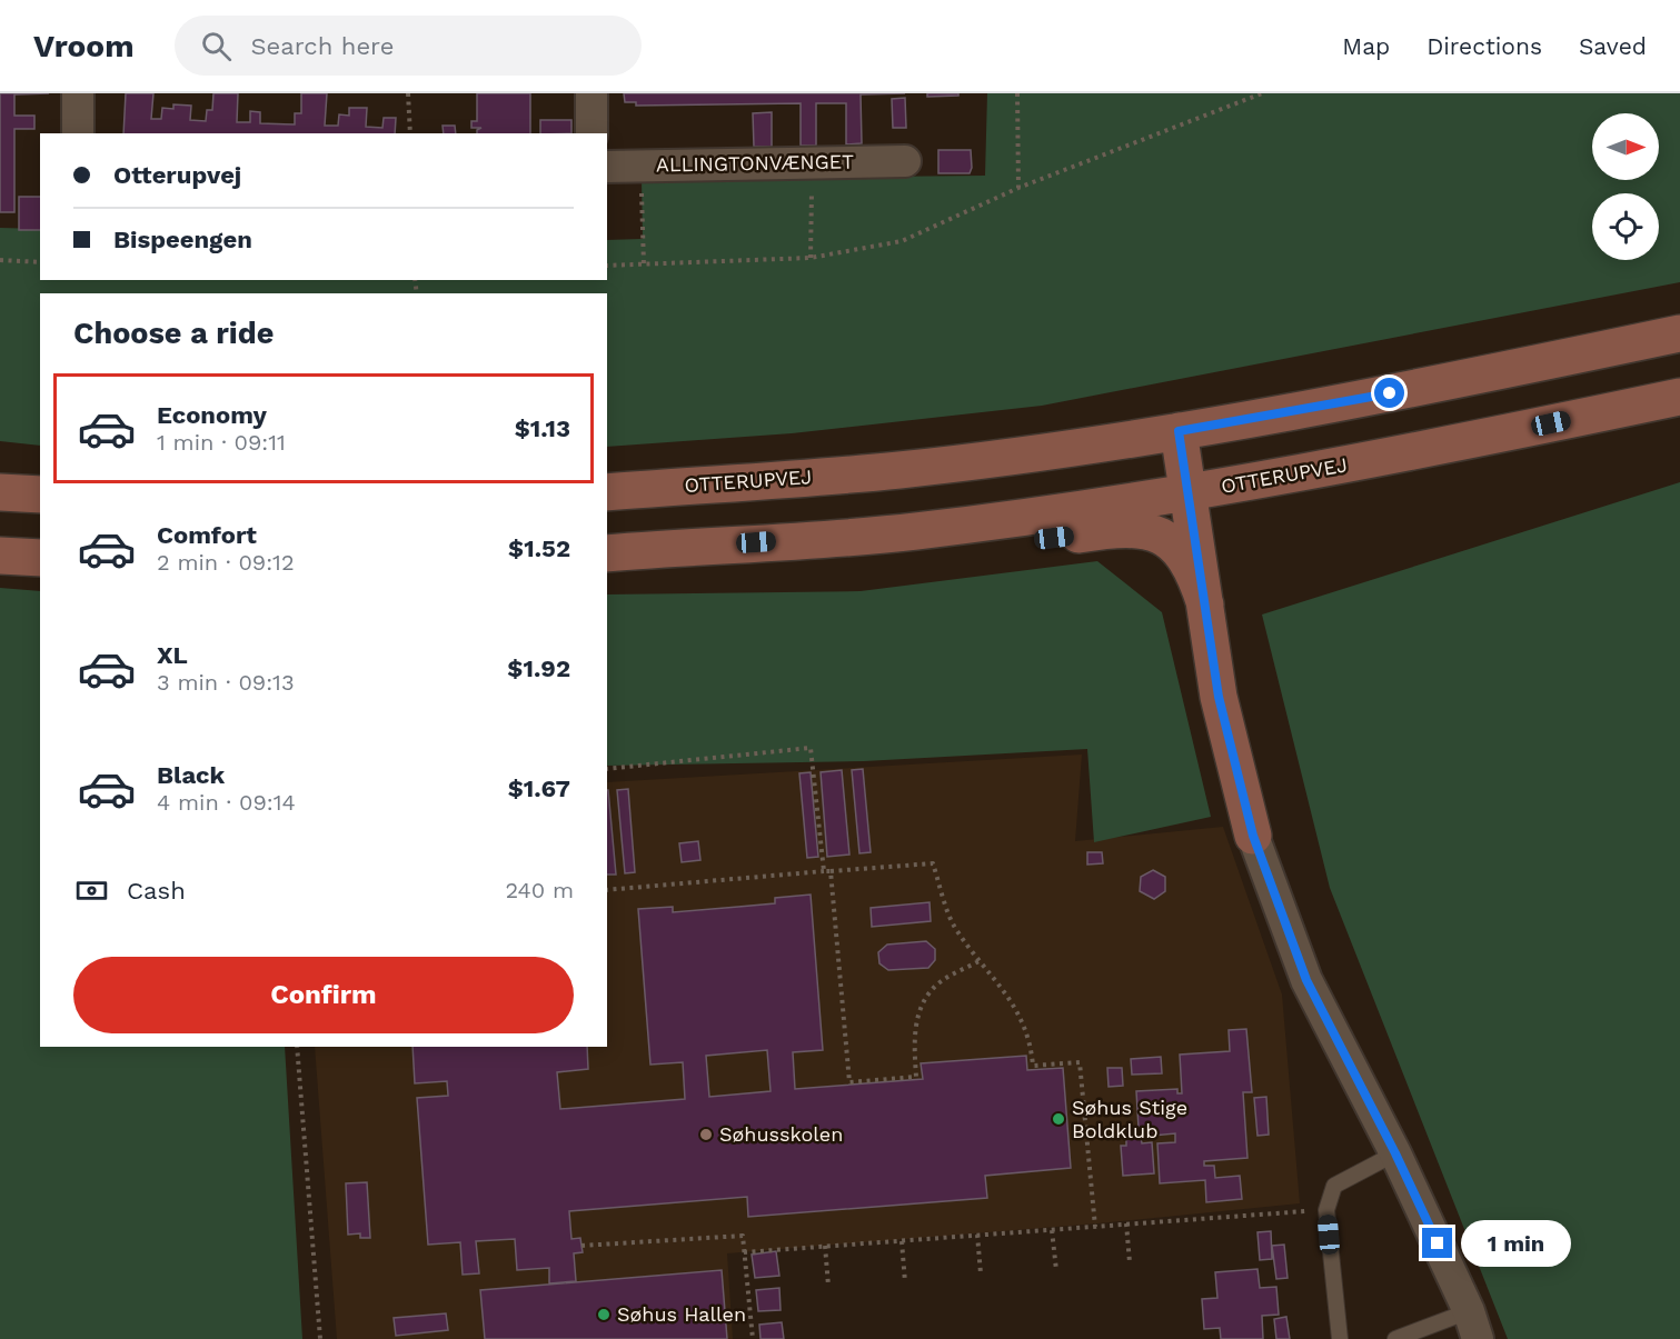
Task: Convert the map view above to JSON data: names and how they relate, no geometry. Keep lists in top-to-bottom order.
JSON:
{
  "streets": {
    "main road": ["OTTERUPVEJ"],
    "street": ["ALLINGTONVÆNGET"]
  },
  "places": ["Søhus Stige Boldklub", "Søhusskolen", "Søhus Hallen"],
  "north": "right",
  "page": {
    "header": "Vroom",
    "search": "Search here",
    "nav": ["Map", "Directions", "Saved"],
    "banner": ["Otterupvej", "Bispeengen"],
    "heading": "Choose a ride",
    "list": [
      {
        "name": "Economy",
        "note": "1 min · 09:11",
        "value": "$1.13"
      },
      {
        "name": "Comfort",
        "note": "2 min · 09:12",
        "value": "$1.52"
      },
      {
        "name": "XL",
        "note": "3 min · 09:13",
        "value": "$1.92"
      },
      {
        "name": "Black",
        "note": "4 min · 09:14",
        "value": "$1.67"
      }
    ],
    "pay": ["Cash", "240 m"],
    "buttons": "Confirm",
    "bubble": "1 min"
  }
}
